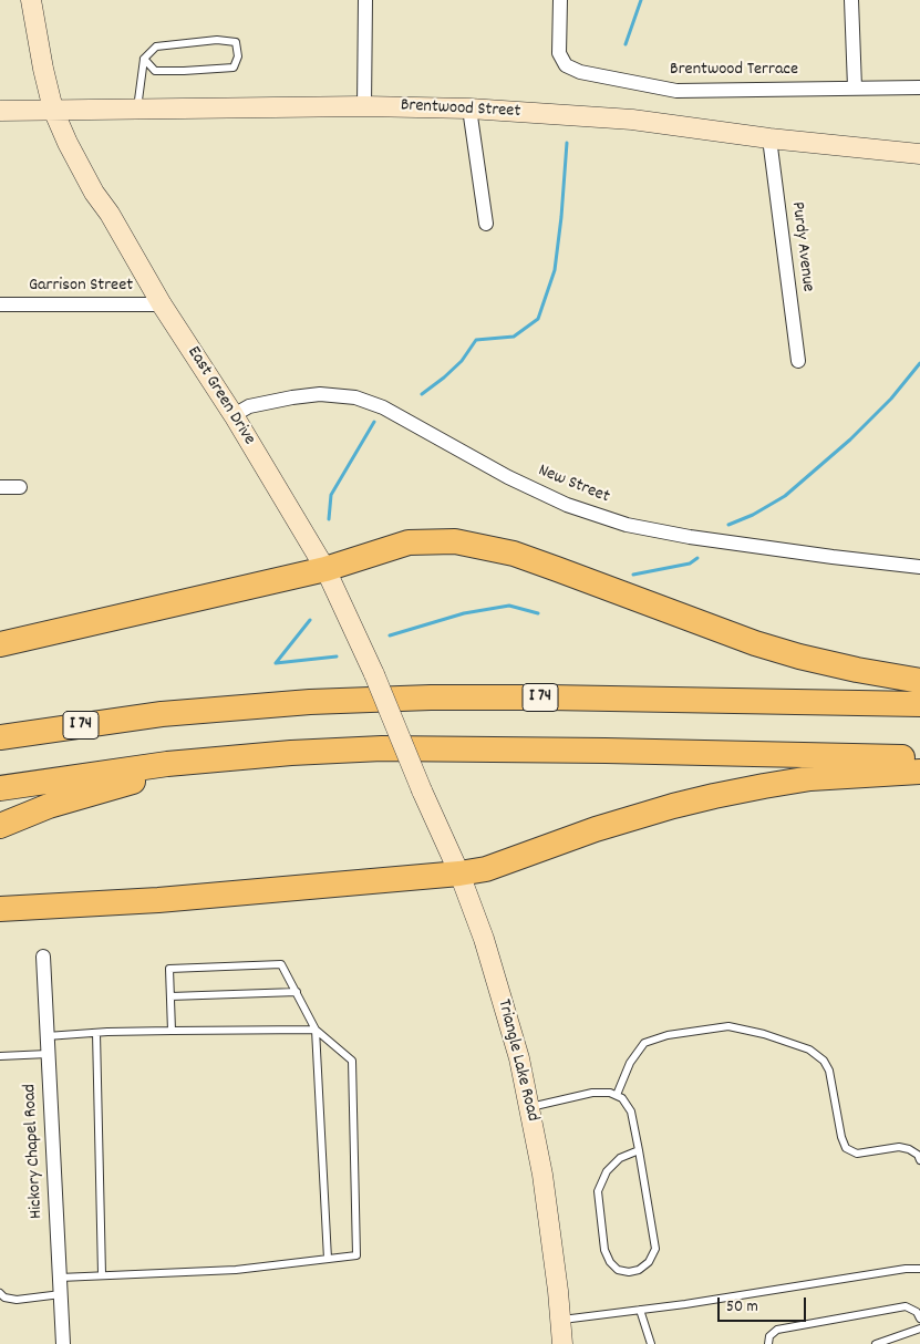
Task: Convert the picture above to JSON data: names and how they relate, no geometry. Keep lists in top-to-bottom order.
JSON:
{
  "streets": {
    "highway": ["I 74"],
    "main road": ["Brentwood Street", "East Green Drive", "Triangle Lake Road"],
    "street": [
      "Brentwood Terrace",
      "Purdy Avenue",
      "Garrison Street",
      "New Street",
      "Hickory Chapel Road"
    ]
  },
  "crossings": [
    ["Brentwood Street", "Purdy Avenue"],
    ["Brentwood Street", "East Green Drive"],
    ["Garrison Street", "East Green Drive"],
    ["East Green Drive", "New Street"],
    ["East Green Drive", "Triangle Lake Road"]
  ],
  "scale_bar": "50 m"
}
